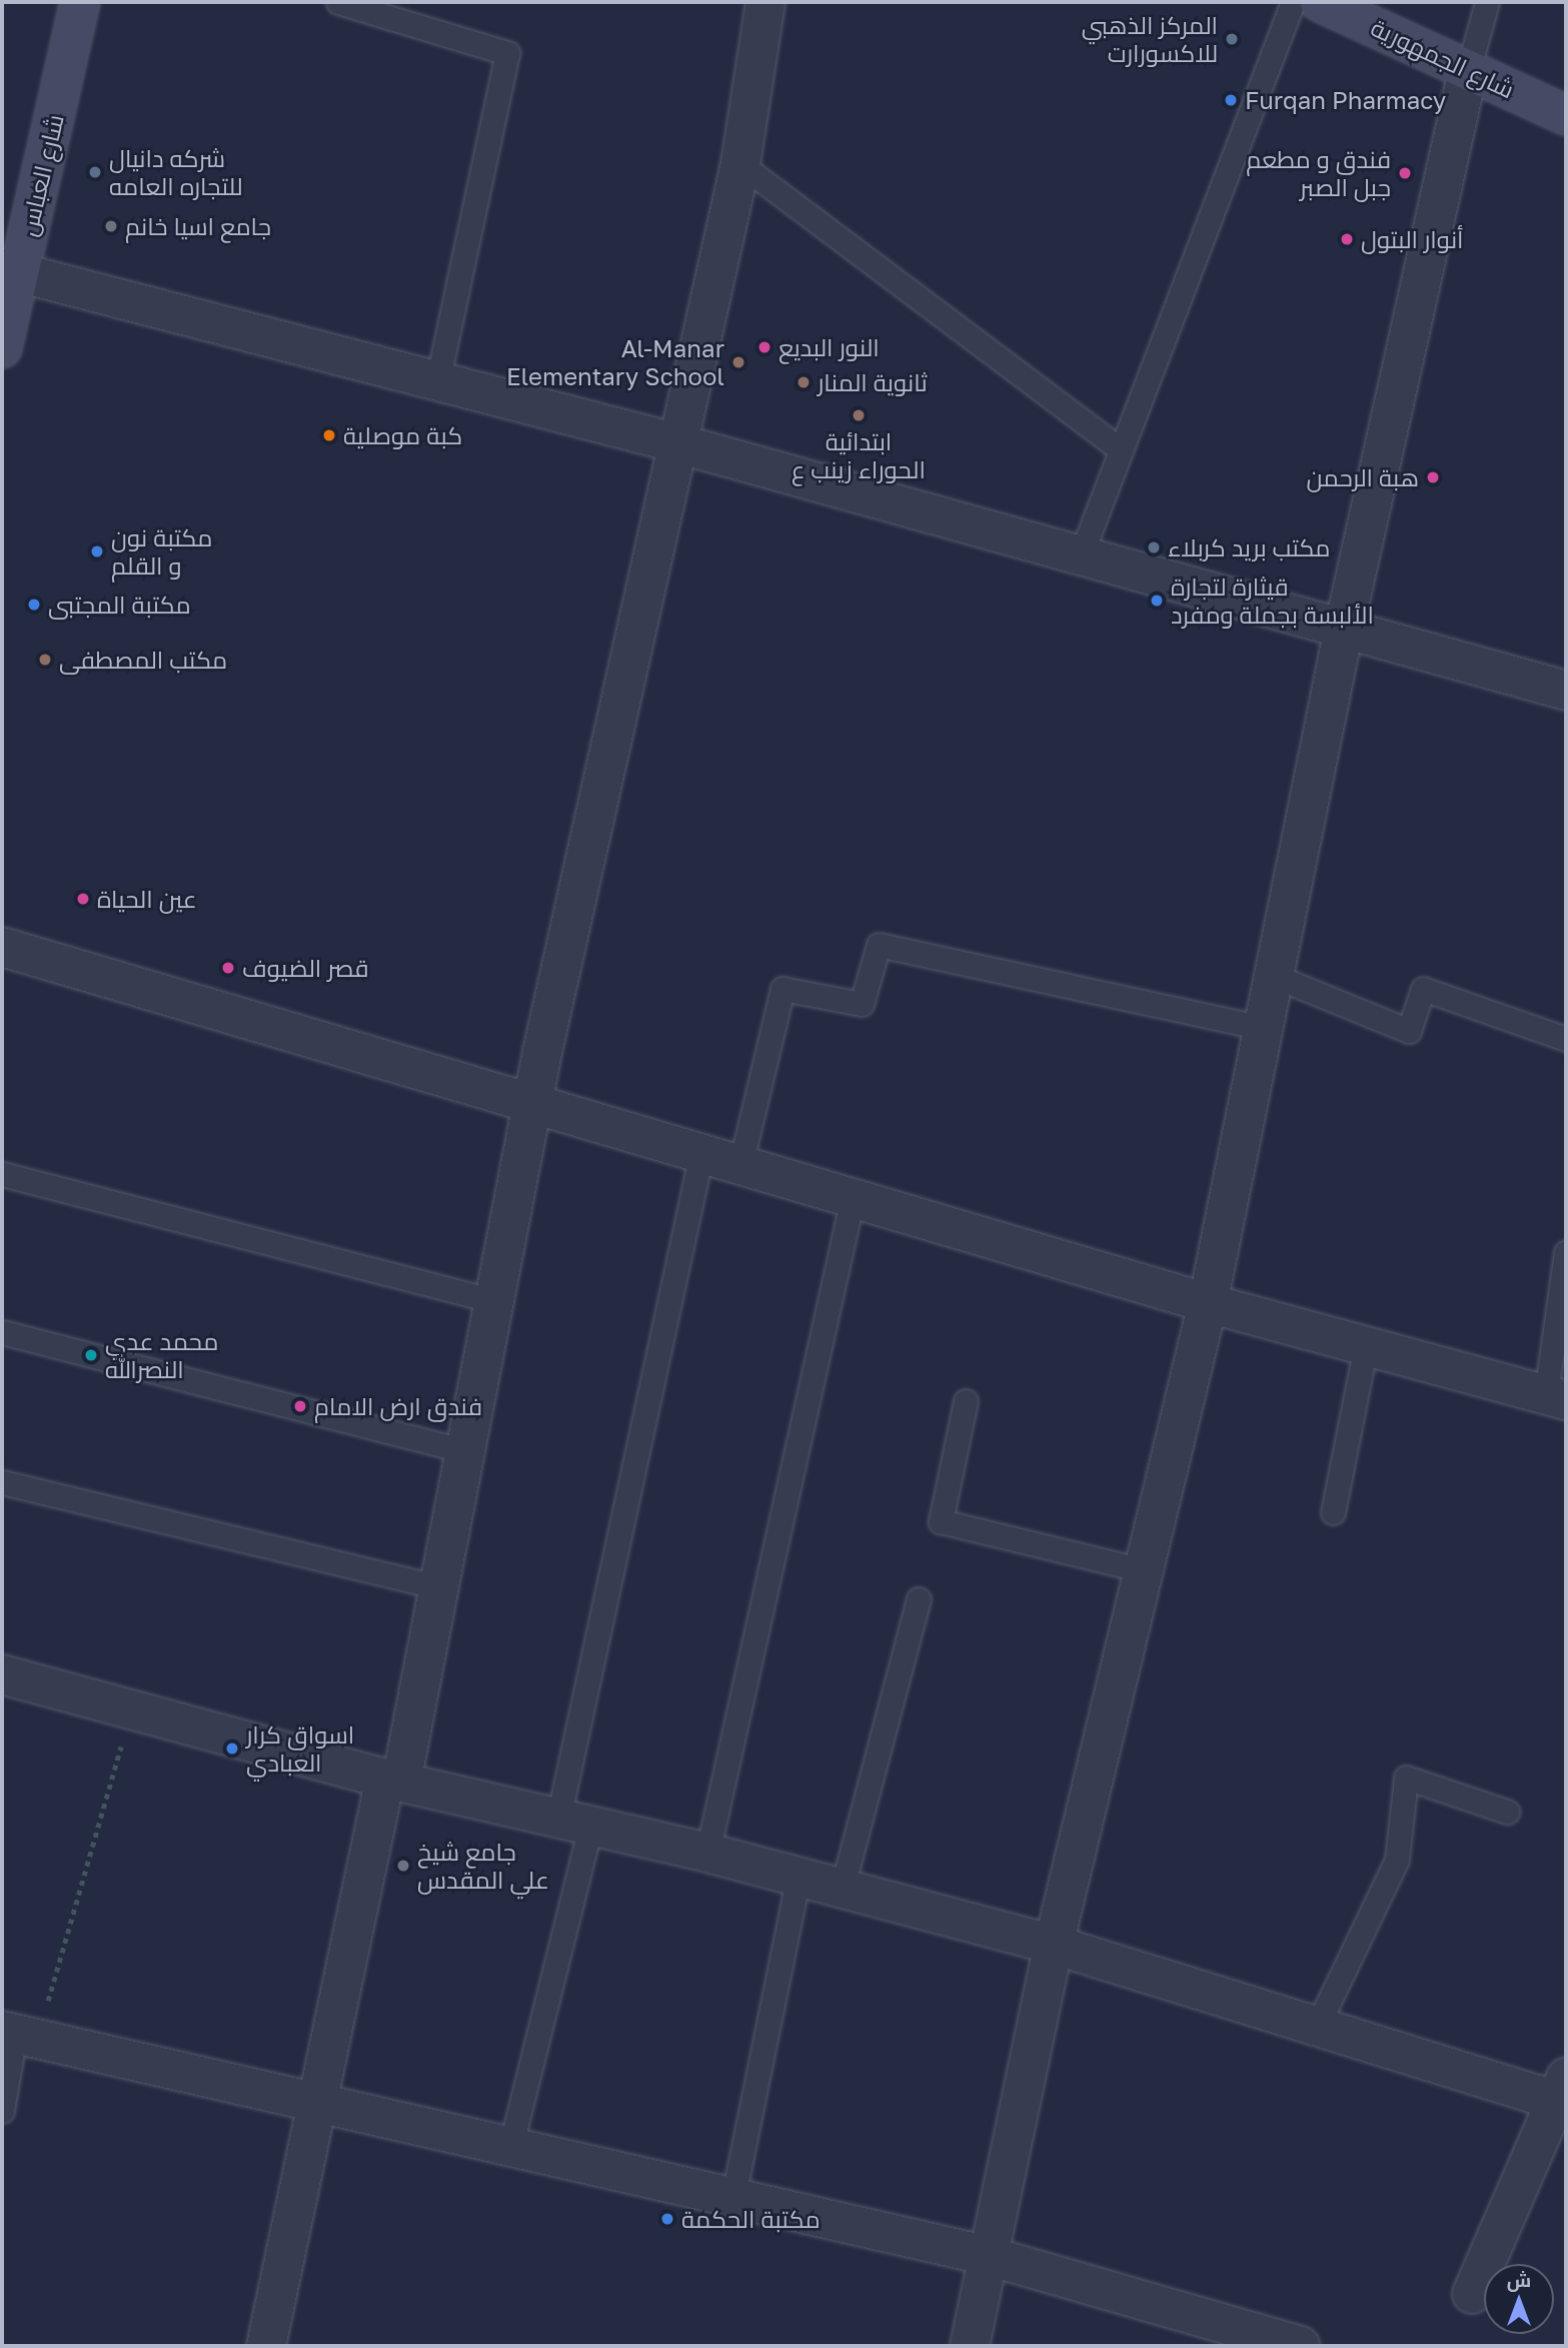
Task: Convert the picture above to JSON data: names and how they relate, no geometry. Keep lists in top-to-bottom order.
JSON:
{
  "streets": {
    "main road": ["شارع الجمهورية", "شارع العباس"]
  },
  "places": [
    "المركز الذهبي للاكسورارت",
    "Furqan Pharmacy",
    "شركه دانيال للتجاره العامه",
    "فندق و مطعم جبل الصبر",
    "جامع اسيا خانم",
    "أنوار البتول",
    "النور البديع",
    "Al-Manar Elementary School",
    "ثانوية المنار",
    "ابتدائية الحوراء زينب ع",
    "كبة موصلية",
    "هبة الرحمن",
    "مكتب بريد كربلاء",
    "مكتبة نون و القلم",
    "قيثارة لتجارة الألبسة بجملة ومفرد",
    "مكتبة المجتبى",
    "مكتب المصطفى",
    "عين الحياة",
    "قصر الضيوف",
    "محمد عدي النصرالله",
    "فندق ارض الامام",
    "اسواق كرار العبادي",
    "جامع شيخ علي المقدس",
    "مكتبة الحكمة"
  ],
  "north": "top"
}
